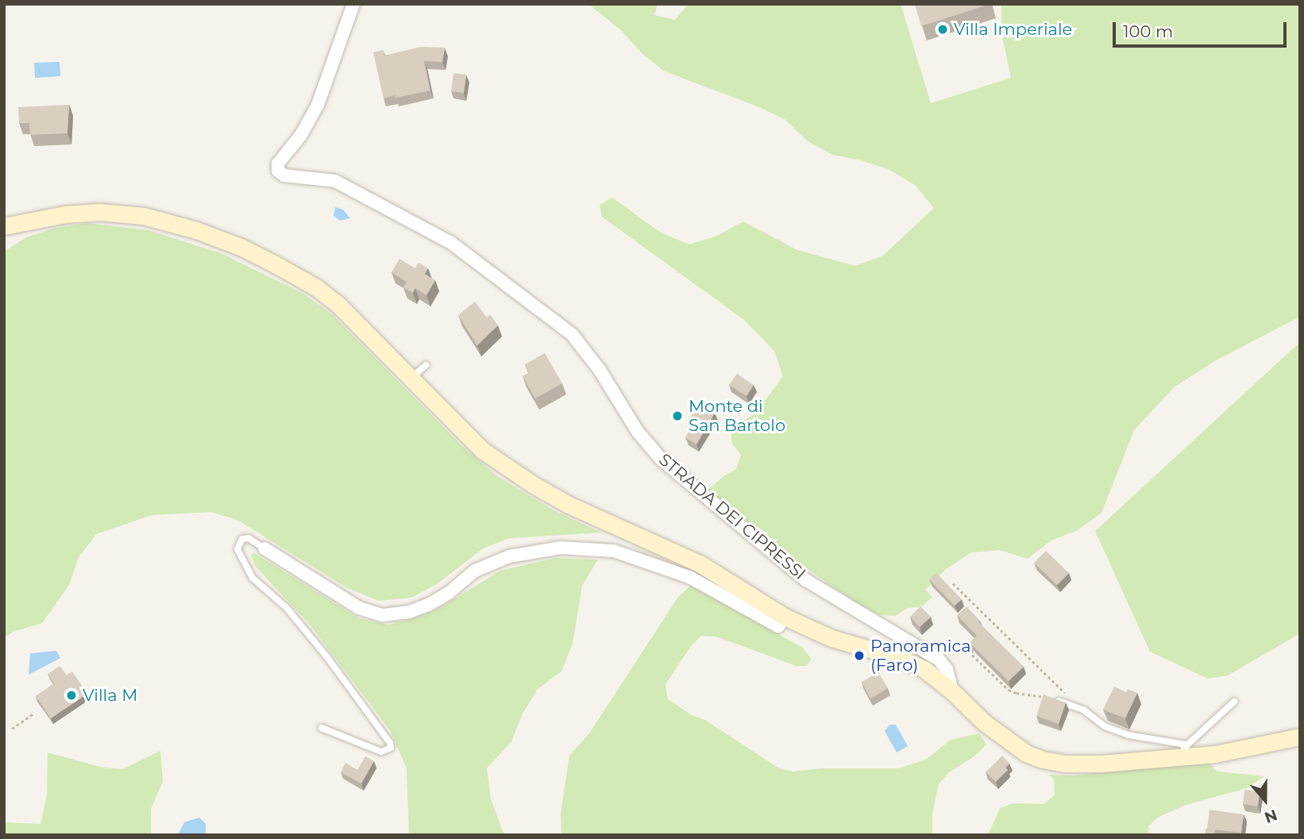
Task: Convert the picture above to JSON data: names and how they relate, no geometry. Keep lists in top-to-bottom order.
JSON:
{
  "streets": {
    "street": ["STRADA DEI CIPRESSI"]
  },
  "places": [
    "Villa Imperiale",
    "Monte di San Bartolo",
    "Panoramica (Faro)",
    "Villa M"
  ],
  "scale_bar": "100 m",
  "north": "bottom"
}
